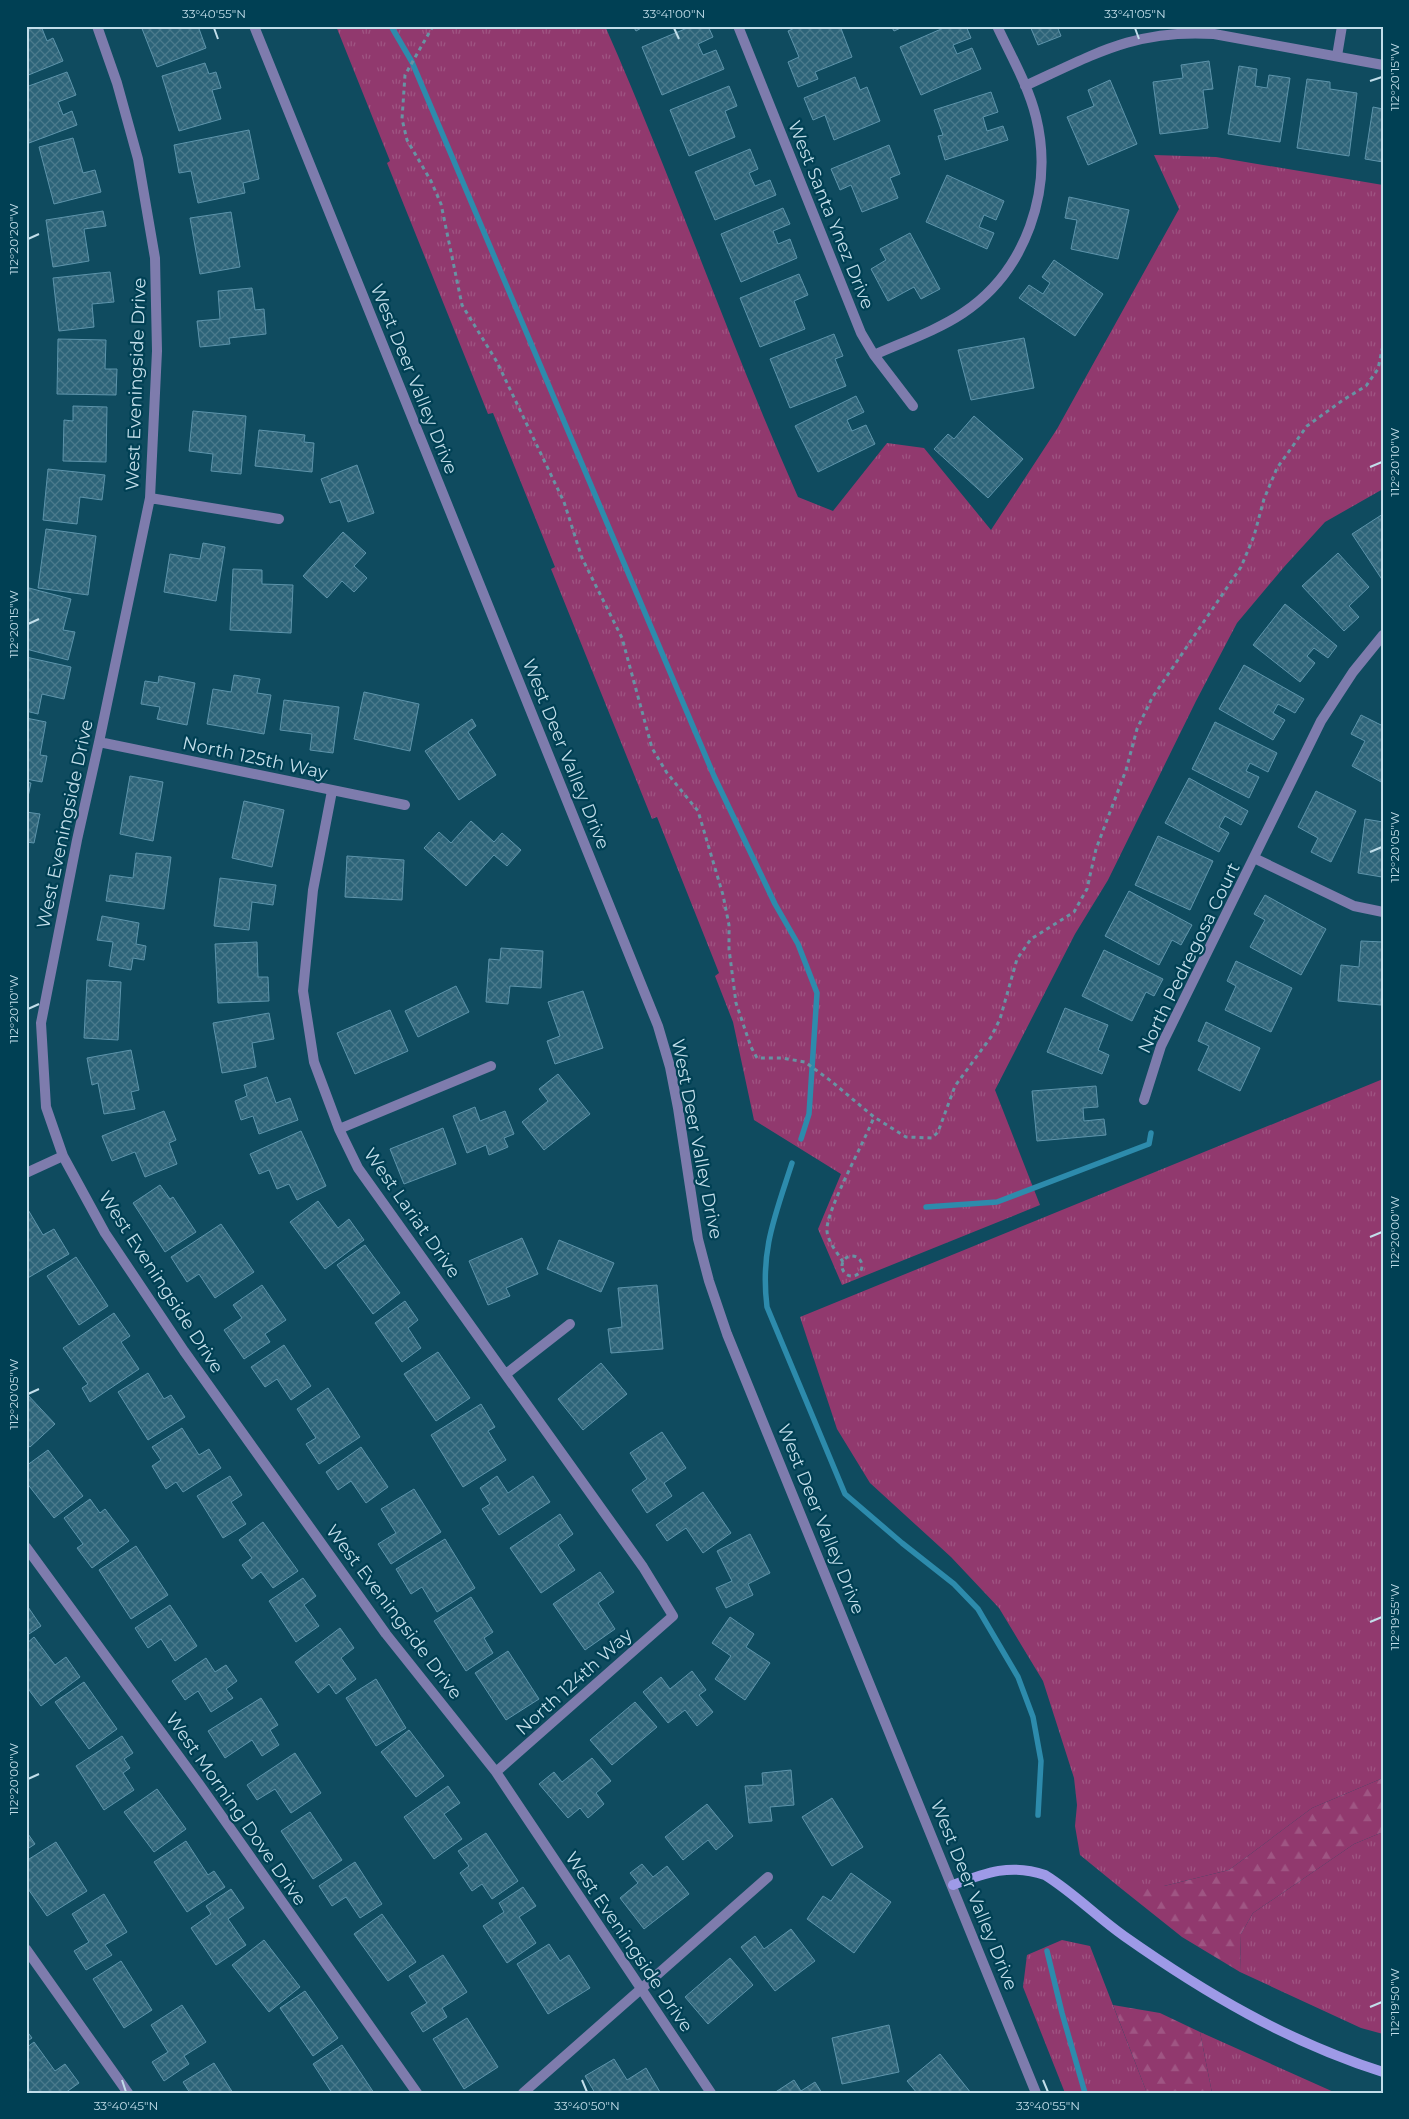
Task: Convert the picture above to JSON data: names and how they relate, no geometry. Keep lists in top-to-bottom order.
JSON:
{
  "streets": {
    "street": [
      "West Santa Ynez Drive",
      "West Deer Valley Drive",
      "West Eveningside Drive",
      "North 125th Way",
      "North Pedregosa Court",
      "West Lariat Drive",
      "North 124th Way",
      "West Morning Dove Drive"
    ]
  },
  "crossings": [
    ["West Eveningside Drive", "North 125th Way"],
    ["West Eveningside Drive", "North 124th Way"],
    ["North 125th Way", "West Lariat Drive"],
    ["West Lariat Drive", "North 124th Way"]
  ],
  "coordinates": [
    "33°40'55\"N",
    "33°41'00\"N",
    "33°41'05\"N",
    "112°20'15\"W",
    "112°20'20\"W",
    "112°20'10\"W",
    "112°20'05\"W",
    "112°20'00\"W",
    "112°19'55\"W",
    "112°19'50\"W",
    "33°40'45\"N",
    "33°40'50\"N"
  ]
}
